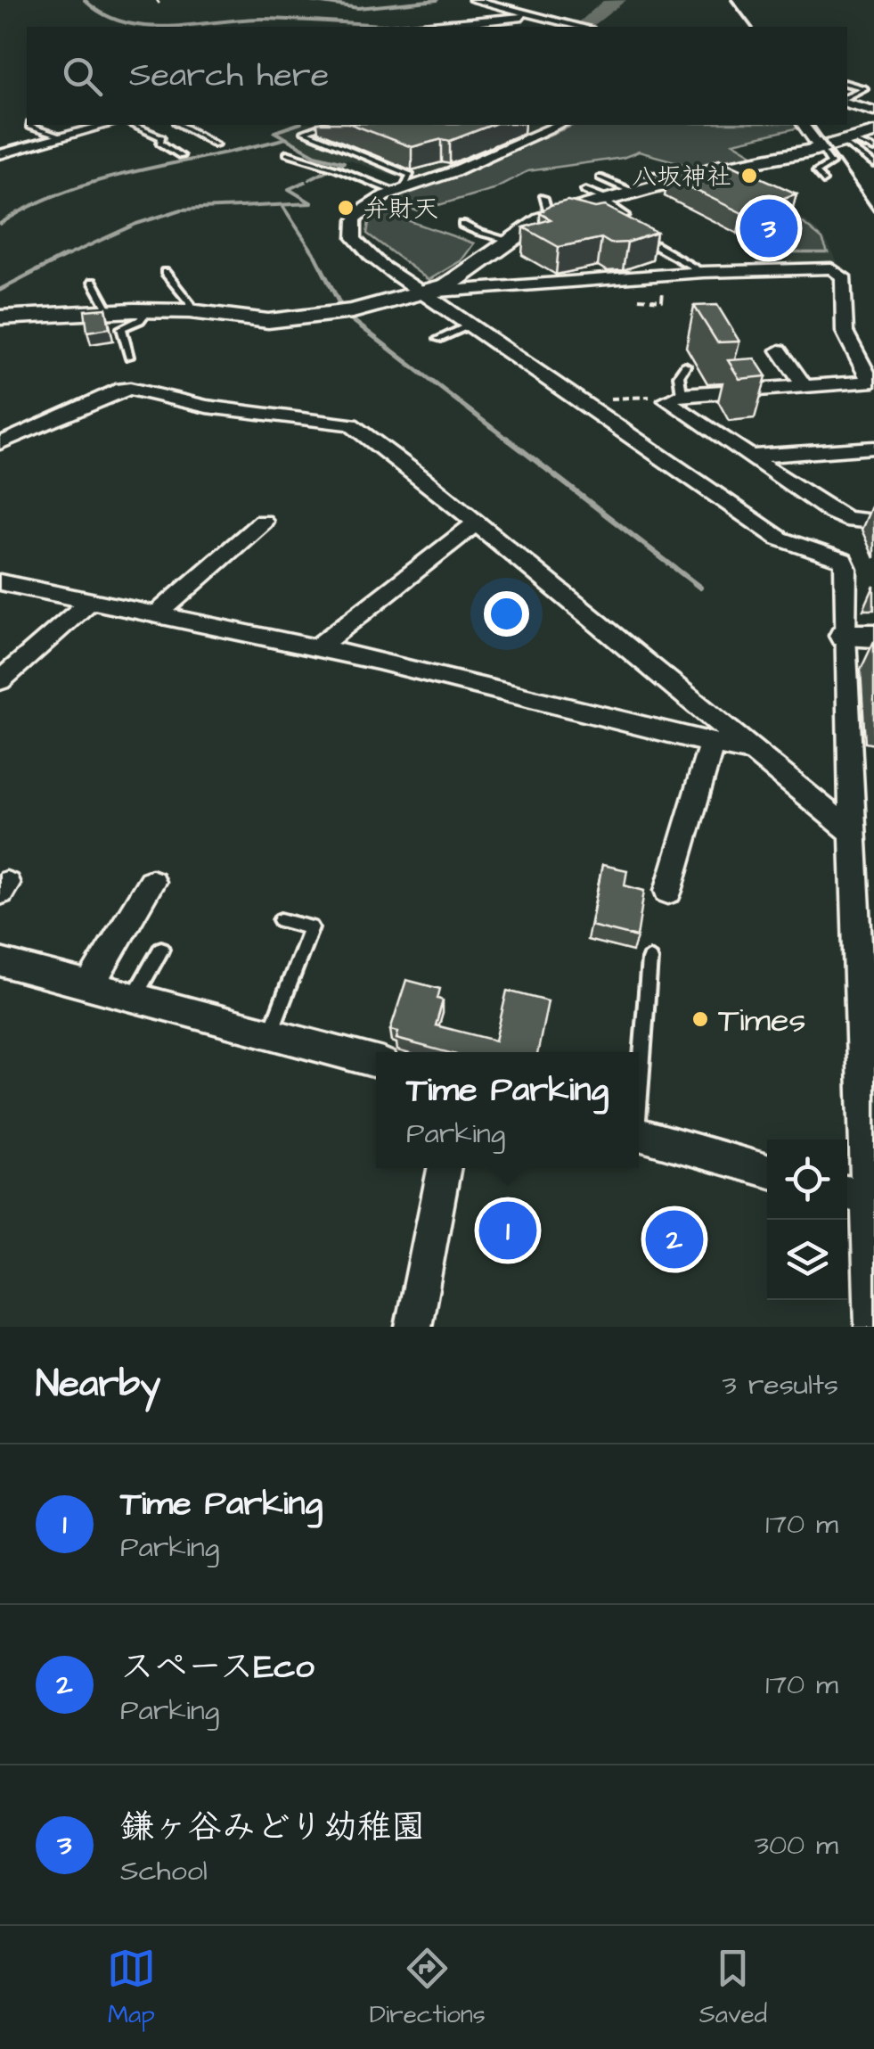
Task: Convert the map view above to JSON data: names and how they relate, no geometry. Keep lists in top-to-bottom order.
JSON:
{
  "places": ["八坂神社", "弁財天", "Times"],
  "page": {
    "search": "Search here",
    "pins": ["3", "1", "2"],
    "popup": ["Time Parking", "Parking"],
    "heading": ["Nearby", "3 results"],
    "list": [
      {
        "mark": "1",
        "name": "Time Parking",
        "note": "Parking",
        "value": "170 m"
      },
      {
        "mark": "2",
        "name": "スペースEco",
        "note": "Parking",
        "value": "170 m"
      },
      {
        "mark": "3",
        "name": "鎌ヶ谷みどり幼稚園",
        "note": "School",
        "value": "300 m"
      }
    ],
    "nav": ["Map", "Directions", "Saved"]
  }
}
